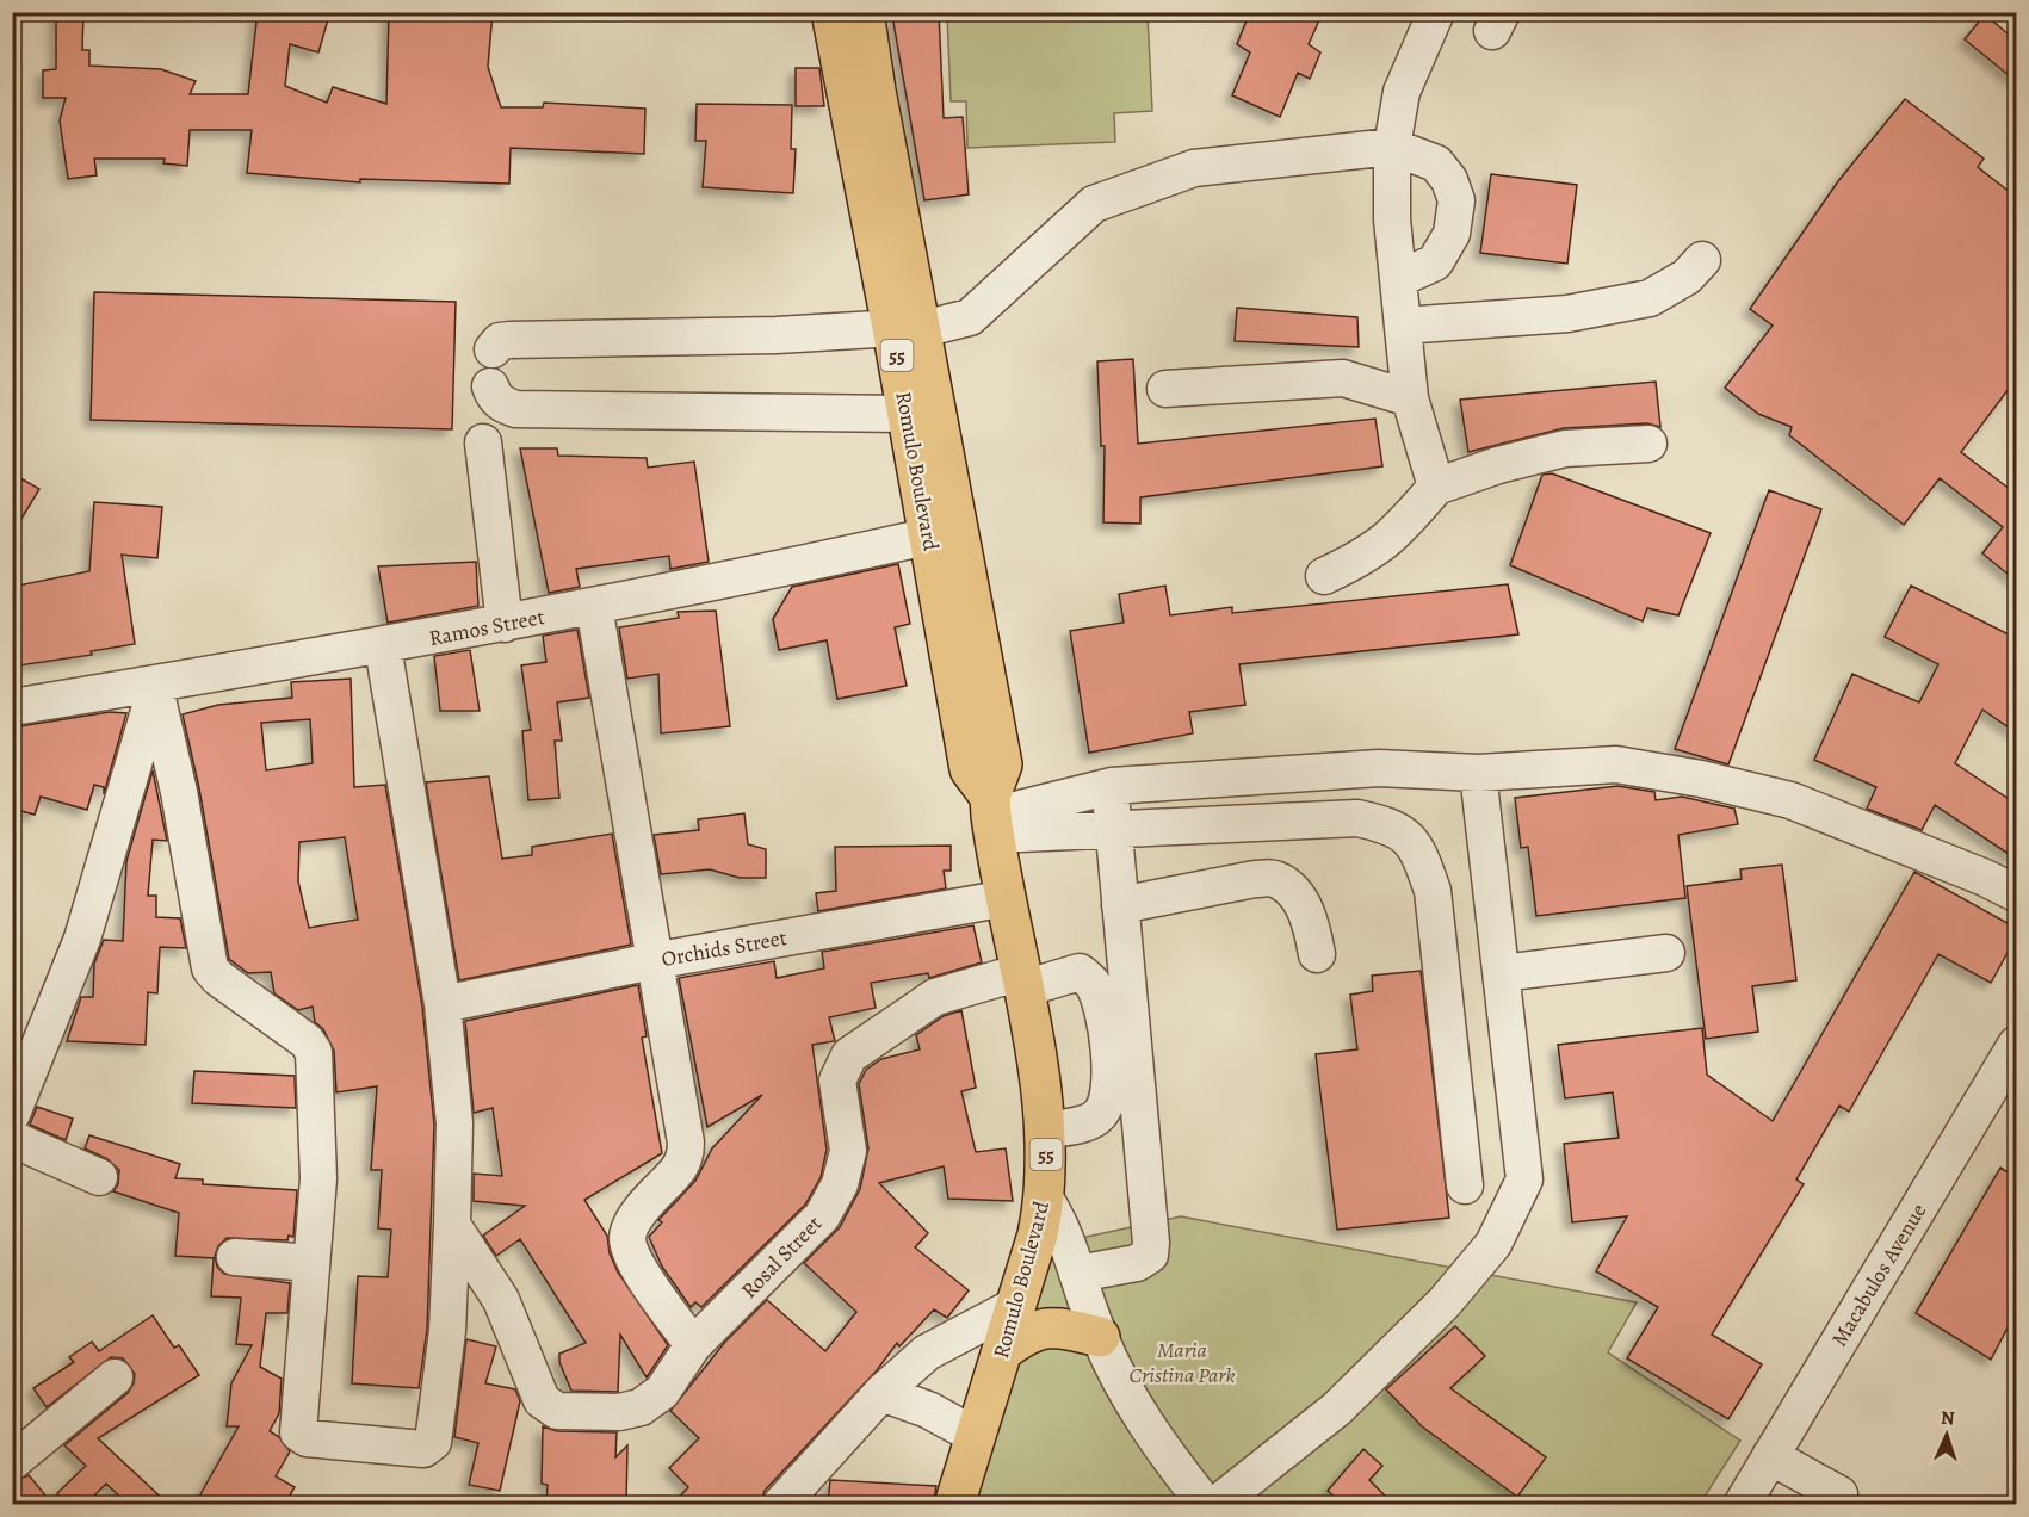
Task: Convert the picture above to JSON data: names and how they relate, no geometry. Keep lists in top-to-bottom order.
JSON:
{
  "streets": {
    "highway": ["55", "Romulo Boulevard"],
    "street": [
      "Ramos Street",
      "Orchids Street",
      "Rosal Street",
      "Macabulos Avenue"
    ]
  },
  "crossings": [
    ["Romulo Boulevard", "Ramos Street"],
    ["Romulo Boulevard", "Orchids Street"],
    ["Romulo Boulevard", "Rosal Street"]
  ],
  "parks": ["Maria Cristina Park"],
  "north": "top"
}
